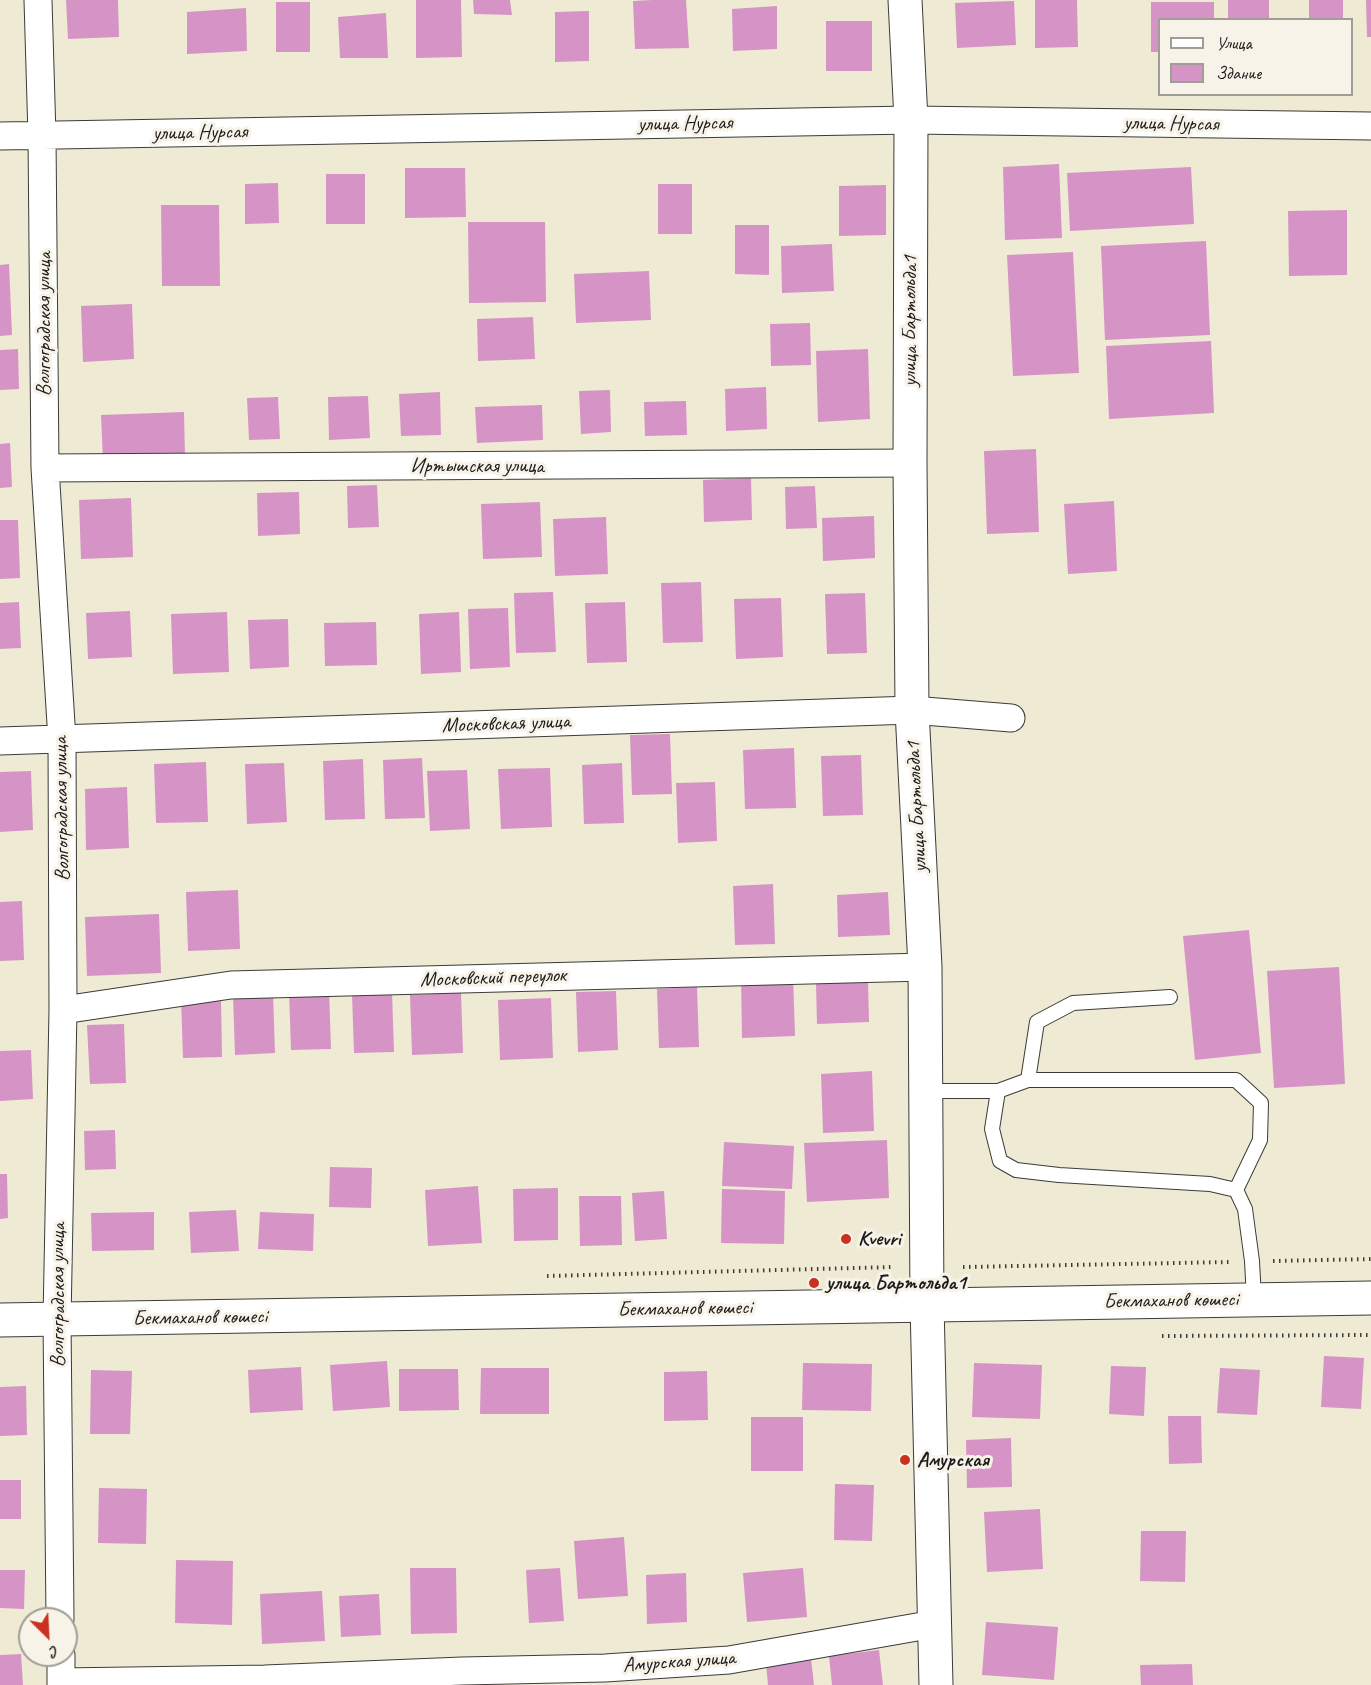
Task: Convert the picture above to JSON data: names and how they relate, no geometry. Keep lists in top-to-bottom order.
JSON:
{
  "streets": {
    "street": [
      "улица Нурсая",
      "улица Бартольда1",
      "Волгоградская улица",
      "Иртышская улица",
      "Московская улица",
      "Московский переулок",
      "Бекмаханов көшесі",
      "Амурская улица"
    ]
  },
  "crossings": [
    ["улица Нурсая", "улица Бартольда1"],
    ["улица Нурсая", "Волгоградская улица"],
    ["улица Бартольда1", "Иртышская улица"],
    ["улица Бартольда1", "Московская улица"],
    ["улица Бартольда1", "Московский переулок"],
    ["улица Бартольда1", "Бекмаханов көшесі"],
    ["улица Бартольда1", "Амурская улица"],
    ["Волгоградская улица", "Иртышская улица"],
    ["Волгоградская улица", "Московская улица"],
    ["Волгоградская улица", "Московский переулок"],
    ["Волгоградская улица", "Бекмаханов көшесі"]
  ],
  "places": ["Kvevri", "улица Бартольда1", "Амурская"],
  "legend": ["Улица", "Здание"],
  "north": "bottom right"
}
